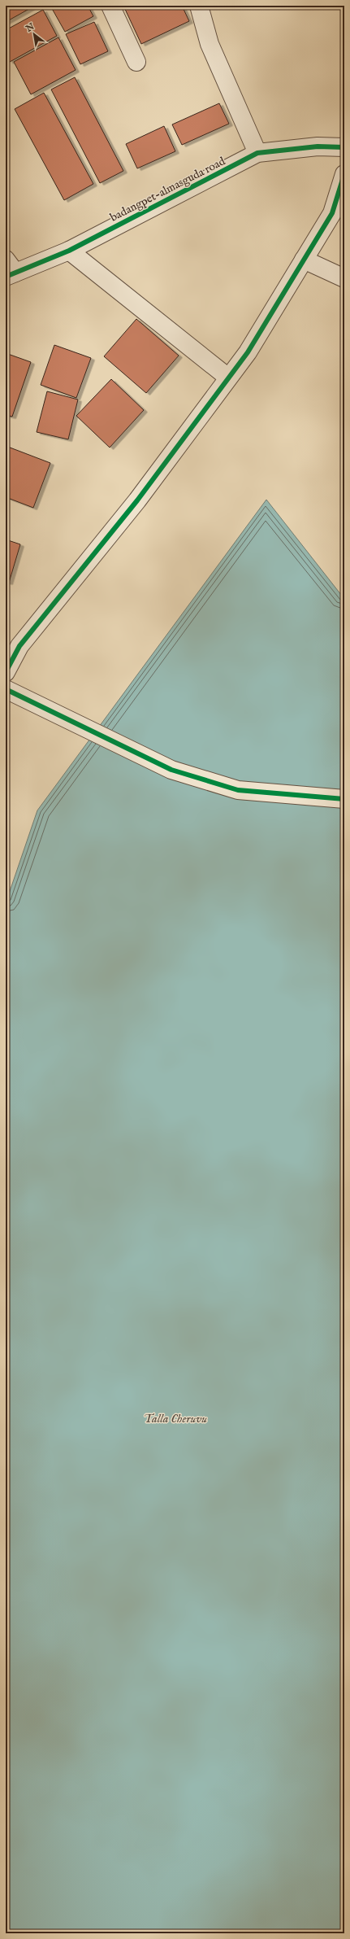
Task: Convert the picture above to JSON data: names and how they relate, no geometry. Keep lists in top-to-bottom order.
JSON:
{
  "streets": {
    "street": ["badangpet-almasguda road"]
  },
  "water": ["Talla Cheruvu"],
  "north": "top left"
}
